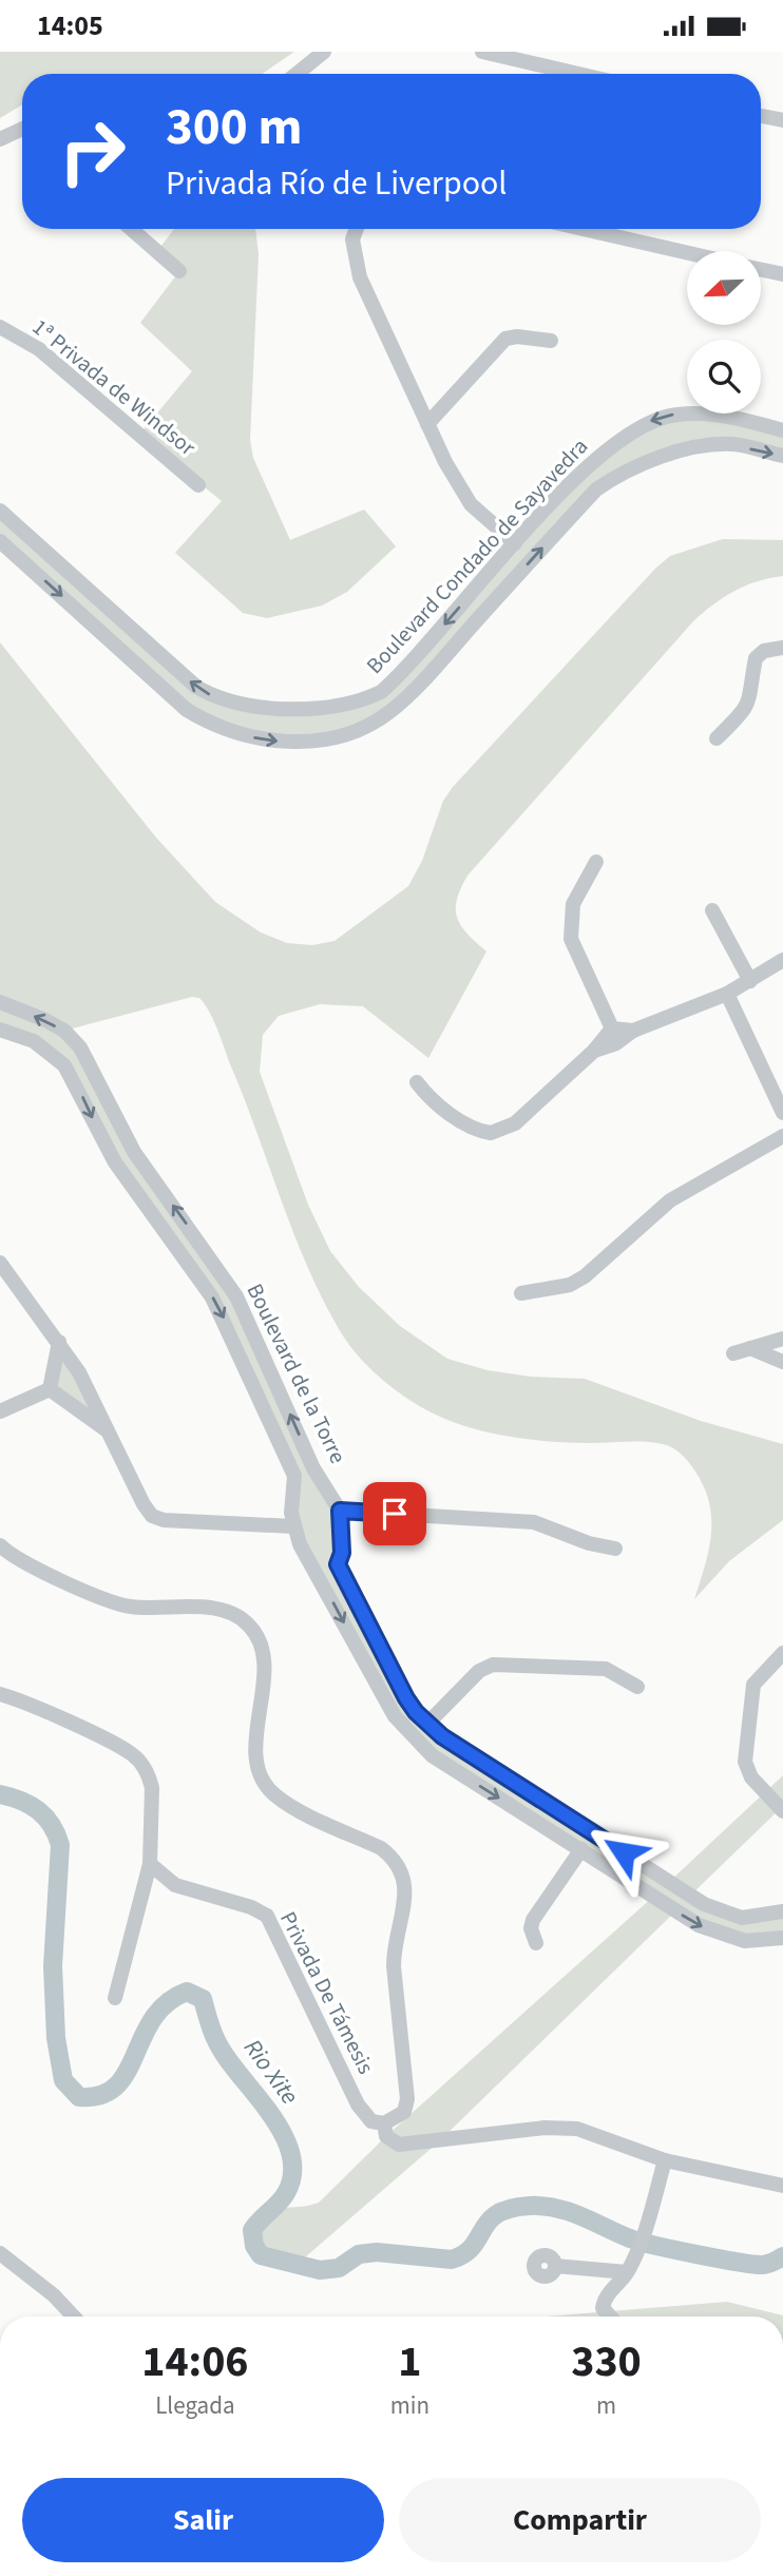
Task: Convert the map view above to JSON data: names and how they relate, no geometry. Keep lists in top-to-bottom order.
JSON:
{
  "streets": {
    "street": [
      "1ª Privada de Windsor",
      "Boulevard Condado de Sayavedra",
      "Boulevard de la Torre",
      "Privada De Támesis"
    ]
  },
  "water": ["Rio Xite"],
  "north": "bottom left",
  "page": {
    "status": "14:05",
    "turn": ["300 m", "Privada Río de Liverpool"],
    "eta": [
      "14:06",
      "Llegada",
      "1",
      "min",
      "330",
      "m"
    ],
    "buttons": ["Salir", "Compartir"]
  }
}
